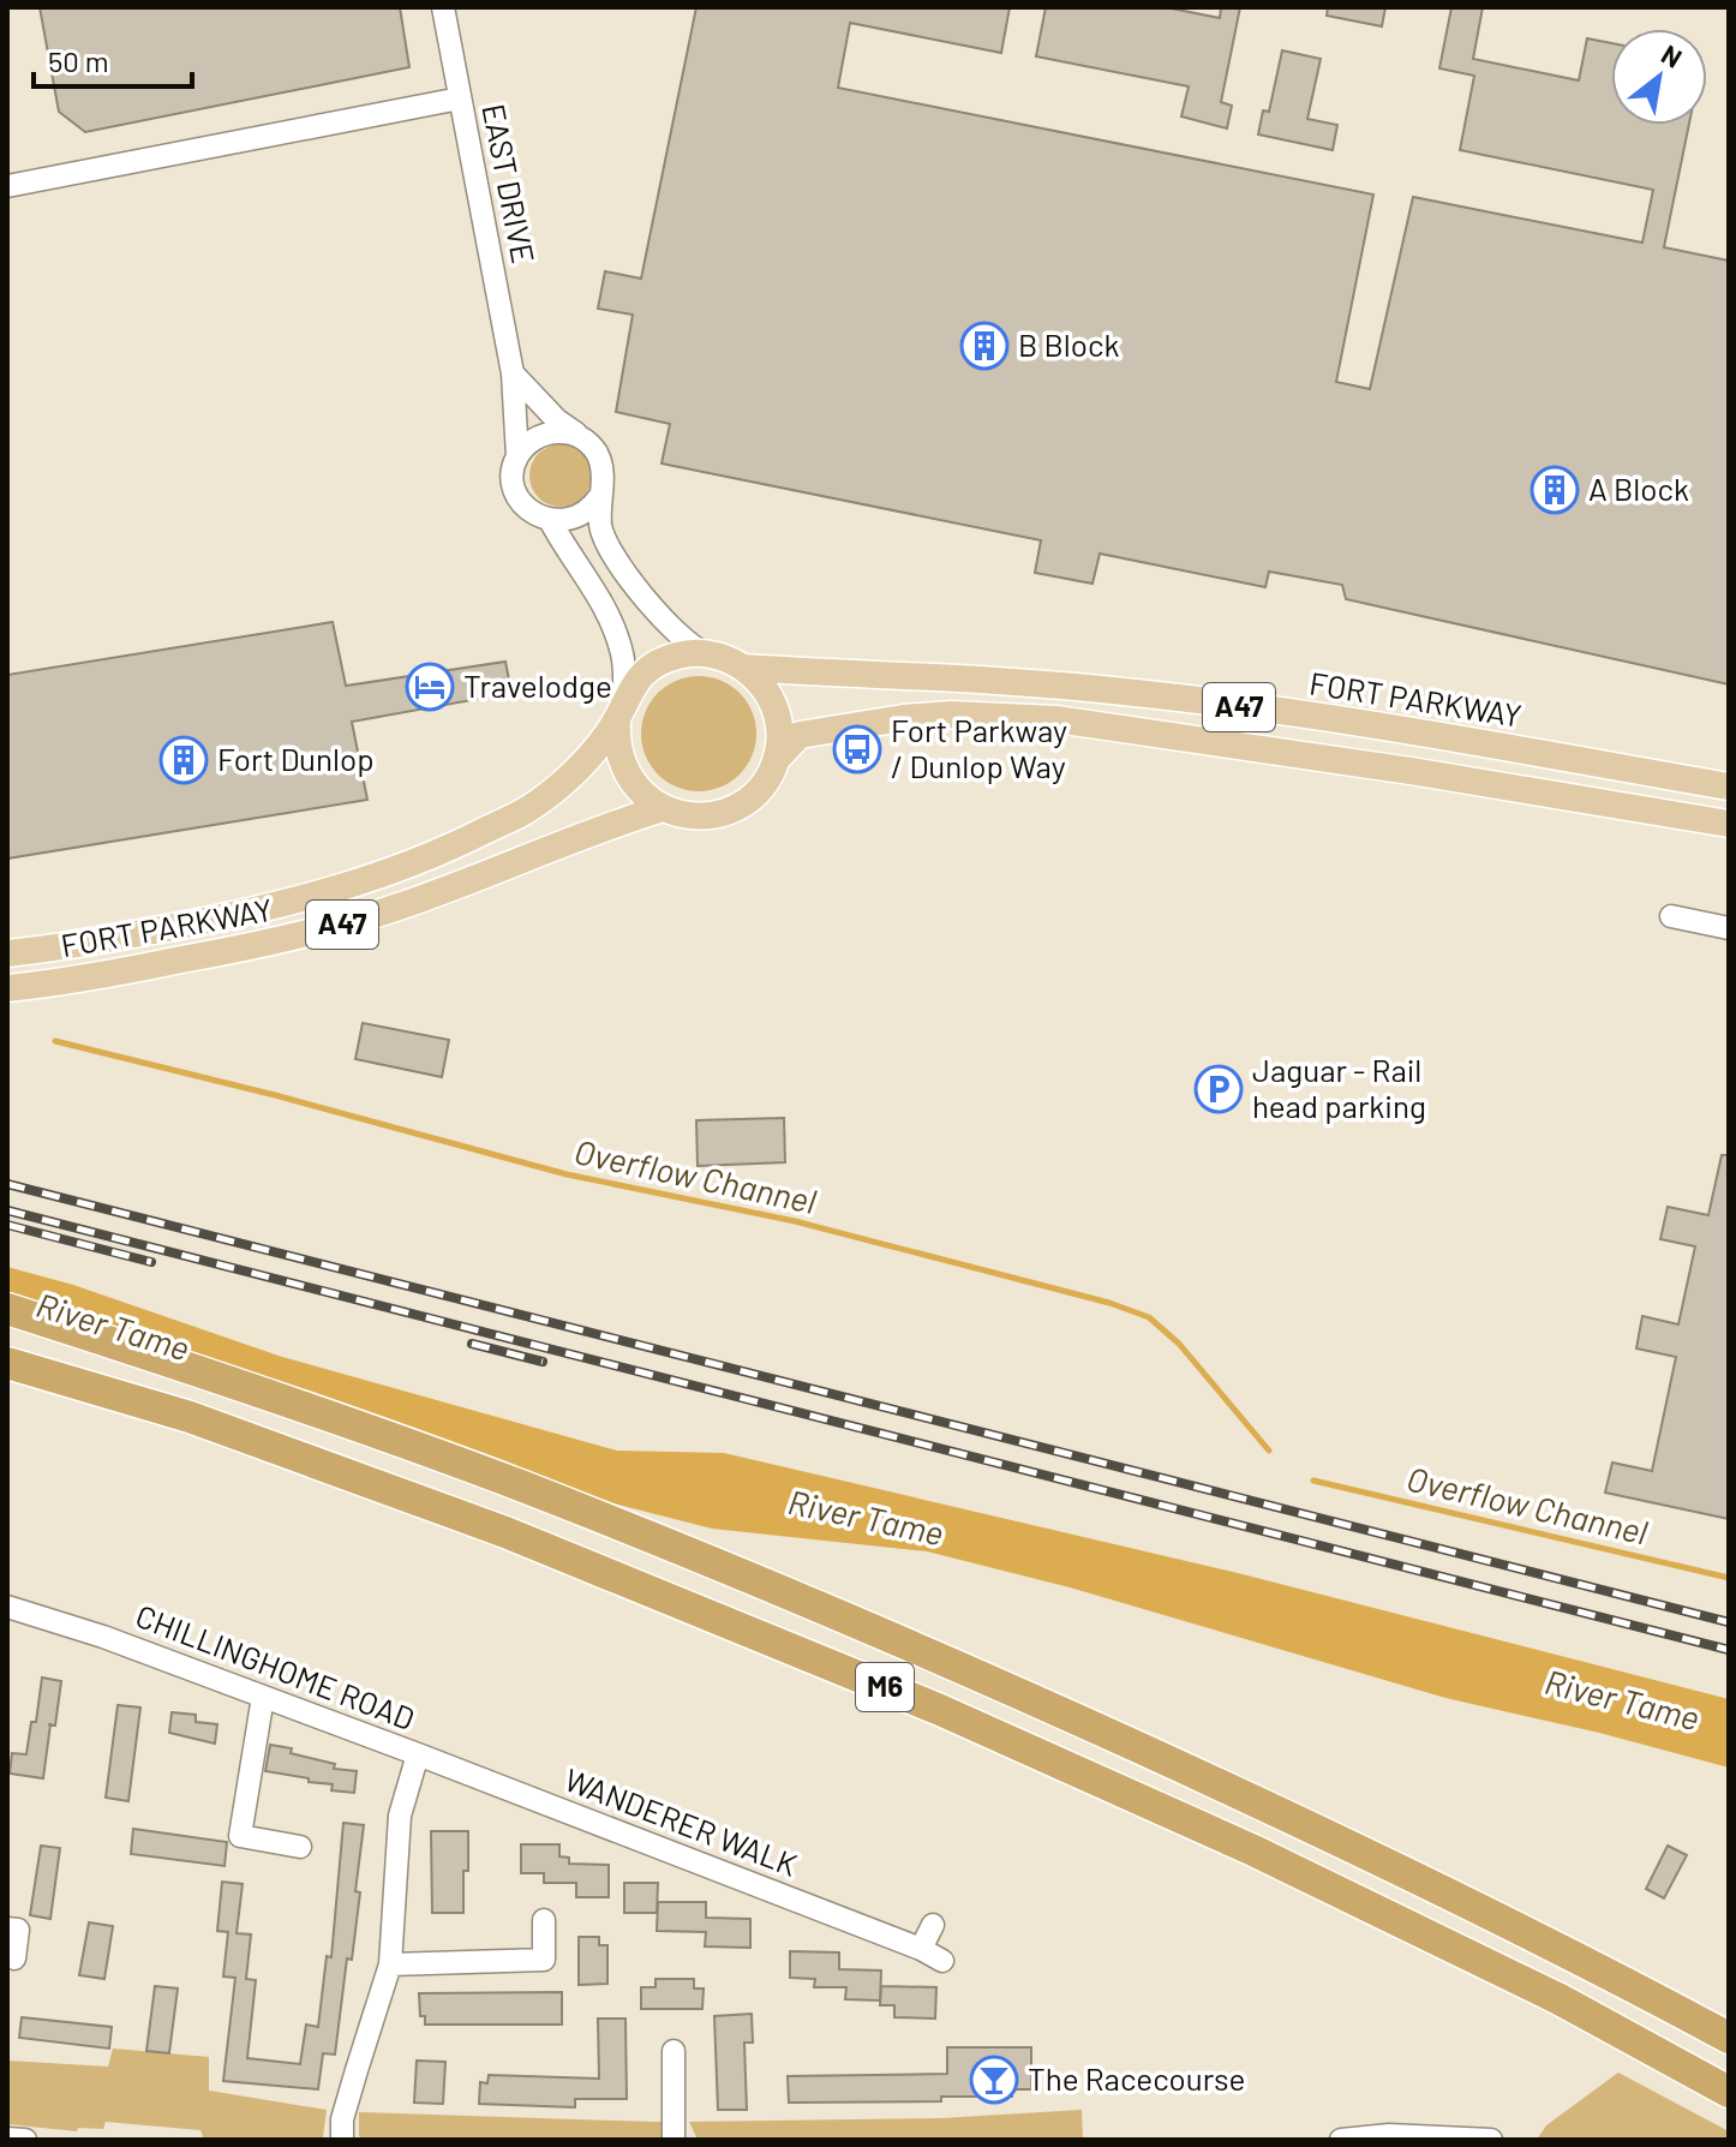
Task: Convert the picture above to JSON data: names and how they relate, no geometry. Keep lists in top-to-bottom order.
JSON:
{
  "streets": {
    "highway": ["M6"],
    "main road": ["FORT PARKWAY", "A47"],
    "street": ["EAST DRIVE", "CHILLINGHOME ROAD", "WANDERER WALK"]
  },
  "crossings": [
    ["CHILLINGHOME ROAD", "WANDERER WALK"]
  ],
  "water": ["Overflow Channel", "River Tame"],
  "places": {
    "building": ["B Block", "A Block", "Fort Dunlop"],
    "hotel": ["Travelodge"],
    "bus stop": ["Fort Parkway / Dunlop Way"],
    "parking": ["Jaguar - Rail head parking"],
    "bar": ["The Racecourse"]
  },
  "scale_bar": "50 m",
  "north": "top right"
}
